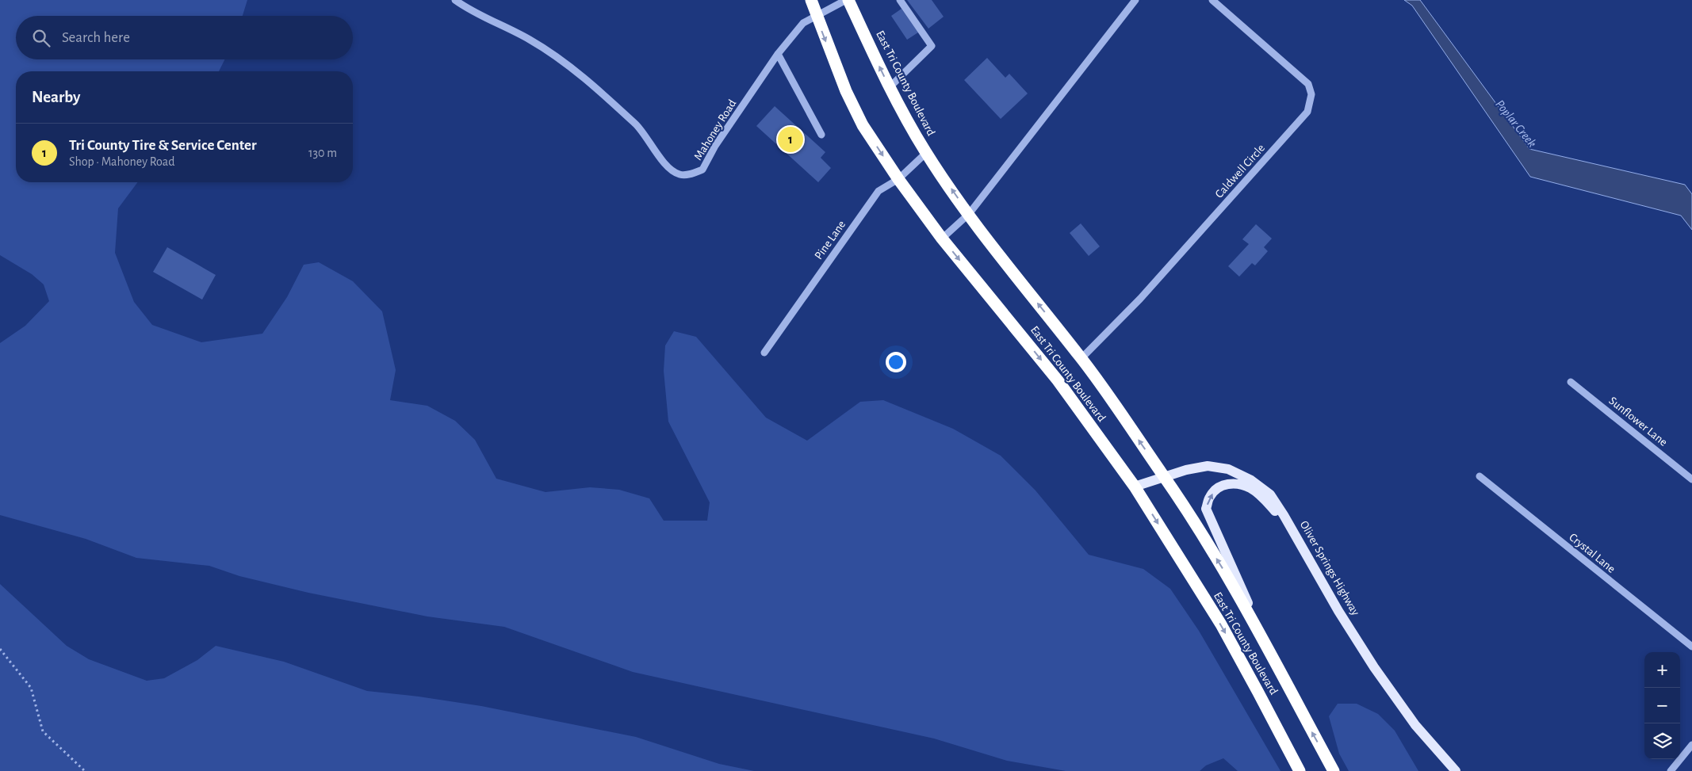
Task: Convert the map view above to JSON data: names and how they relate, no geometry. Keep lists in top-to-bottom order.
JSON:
{
  "streets": {
    "highway": ["East Tri County Boulevard"],
    "main road": ["Oliver Springs Highway"],
    "street": [
      "Mahoney Road",
      "Caldwell Circle",
      "Pine Lane",
      "Sunflower Lane",
      "Crystal Lane"
    ]
  },
  "crossings": [
    ["East Tri County Boulevard", "Mahoney Road"],
    ["East Tri County Boulevard", "Caldwell Circle"],
    ["East Tri County Boulevard", "Pine Lane"],
    ["East Tri County Boulevard", "Oliver Springs Highway"]
  ],
  "water": ["Poplar Creek"],
  "page": {
    "search": "Search here",
    "heading": "Nearby",
    "list": [
      {
        "mark": "1",
        "name": "Tri County Tire & Service Center",
        "note": "Shop · Mahoney Road",
        "value": "130 m"
      }
    ],
    "pins": "1",
    "map_buttons": ["+", "−"]
  }
}
